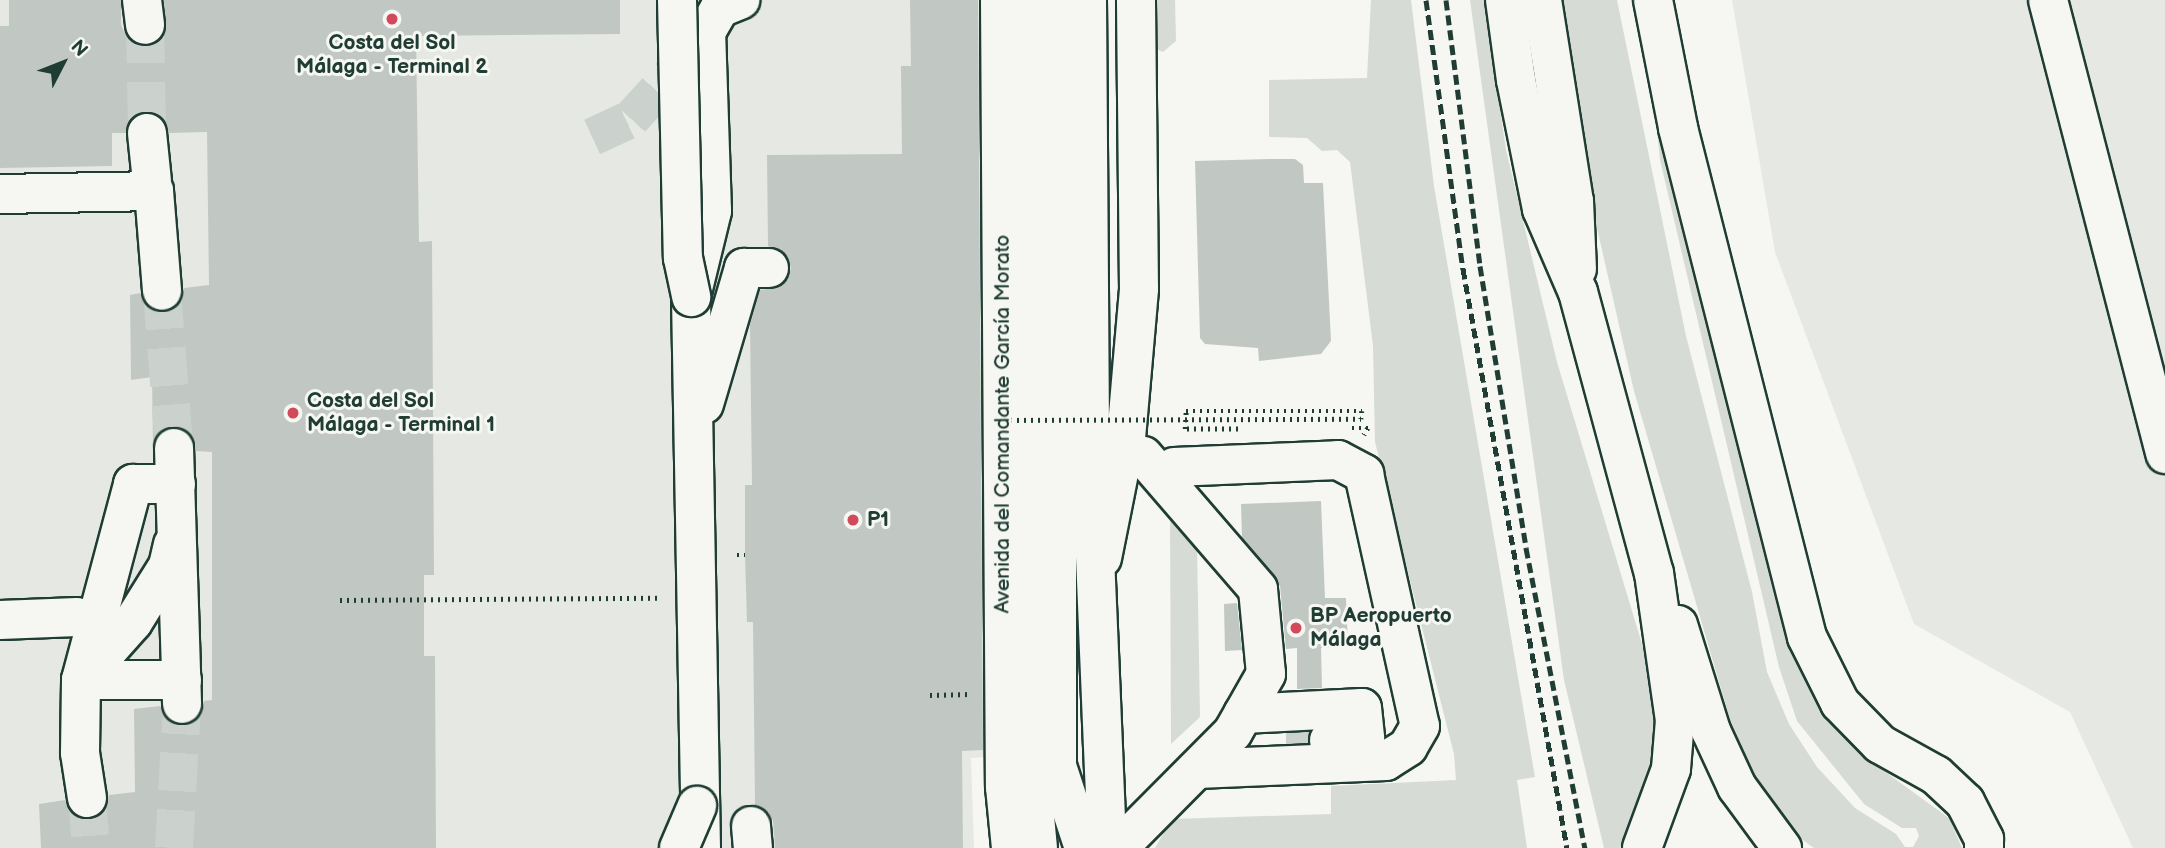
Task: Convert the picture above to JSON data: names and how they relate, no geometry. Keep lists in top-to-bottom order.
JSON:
{
  "streets": {
    "street": ["Avenida del Comandante García Morato"]
  },
  "places": [
    "Costa del Sol Málaga - Terminal 2",
    "Costa del Sol Málaga - Terminal 1",
    "P1",
    "BP Aeropuerto Málaga"
  ],
  "north": "top right"
}
